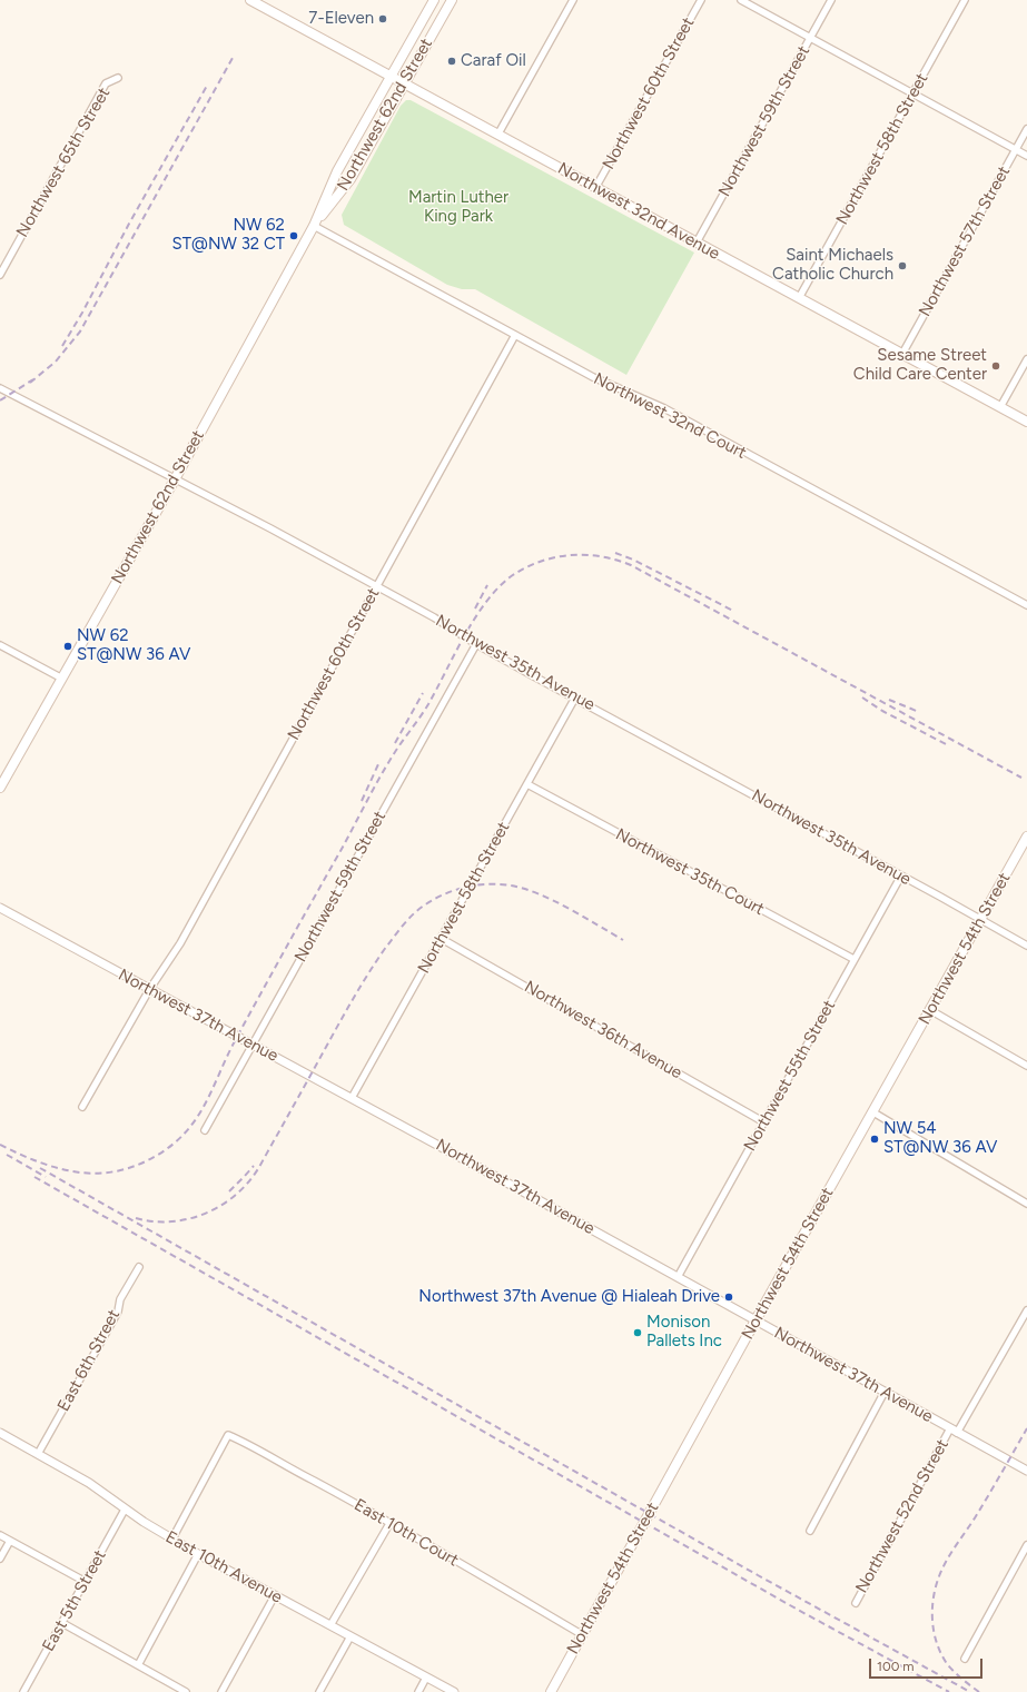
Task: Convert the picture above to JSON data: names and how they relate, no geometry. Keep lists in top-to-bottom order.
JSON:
{
  "streets": {
    "main road": ["Northwest 62nd Street", "Northwest 32nd Avenue", "Northwest 54th Street"],
    "street": [
      "Northwest 60th Street",
      "Northwest 59th Street",
      "Northwest 58th Street",
      "Northwest 65th Street",
      "Northwest 57th Street",
      "Northwest 32nd Court",
      "Northwest 35th Avenue",
      "Northwest 35th Court",
      "Northwest 37th Avenue",
      "Northwest 36th Avenue",
      "Northwest 55th Street",
      "East 6th Street",
      "Northwest 52nd Street",
      "East 10th Court",
      "East 10th Avenue",
      "East 5th Street"
    ]
  },
  "crossings": [
    ["Northwest 60th Street", "Northwest 32nd Avenue"],
    ["Northwest 60th Street", "Northwest 32nd Court"],
    ["Northwest 60th Street", "Northwest 35th Avenue"],
    ["Northwest 60th Street", "Northwest 37th Avenue"],
    ["Northwest 62nd Street", "Northwest 32nd Avenue"],
    ["Northwest 62nd Street", "Northwest 32nd Court"],
    ["Northwest 62nd Street", "Northwest 35th Avenue"],
    ["Northwest 59th Street", "Northwest 32nd Avenue"],
    ["Northwest 59th Street", "Northwest 35th Avenue"],
    ["Northwest 59th Street", "Northwest 37th Avenue"],
    ["Northwest 58th Street", "Northwest 32nd Avenue"],
    ["Northwest 58th Street", "Northwest 35th Avenue"],
    ["Northwest 58th Street", "Northwest 35th Court"],
    ["Northwest 58th Street", "Northwest 37th Avenue"],
    ["Northwest 58th Street", "Northwest 36th Avenue"],
    ["Northwest 32nd Avenue", "Northwest 57th Street"],
    ["Northwest 35th Avenue", "Northwest 54th Street"],
    ["Northwest 35th Avenue", "Northwest 55th Street"],
    ["Northwest 35th Court", "Northwest 55th Street"],
    ["Northwest 54th Street", "Northwest 37th Avenue"],
    ["Northwest 54th Street", "East 10th Court"],
    ["Northwest 37th Avenue", "Northwest 55th Street"],
    ["Northwest 37th Avenue", "Northwest 52nd Street"],
    ["Northwest 36th Avenue", "Northwest 55th Street"],
    ["East 6th Street", "East 10th Avenue"],
    ["East 10th Court", "East 10th Avenue"],
    ["East 10th Avenue", "East 5th Street"]
  ],
  "parks": ["Martin Luther King Park"],
  "places": [
    "7-Eleven",
    "Caraf Oil",
    "NW 62 ST@NW 32 CT",
    "Saint Michaels Catholic Church",
    "Sesame Street Child Care Center",
    "NW 62 ST@NW 36 AV",
    "NW 54 ST@NW 36 AV",
    "Northwest 37th Avenue @ Hialeah Drive",
    "Monison Pallets Inc"
  ],
  "scale_bar": "100 m"
}
